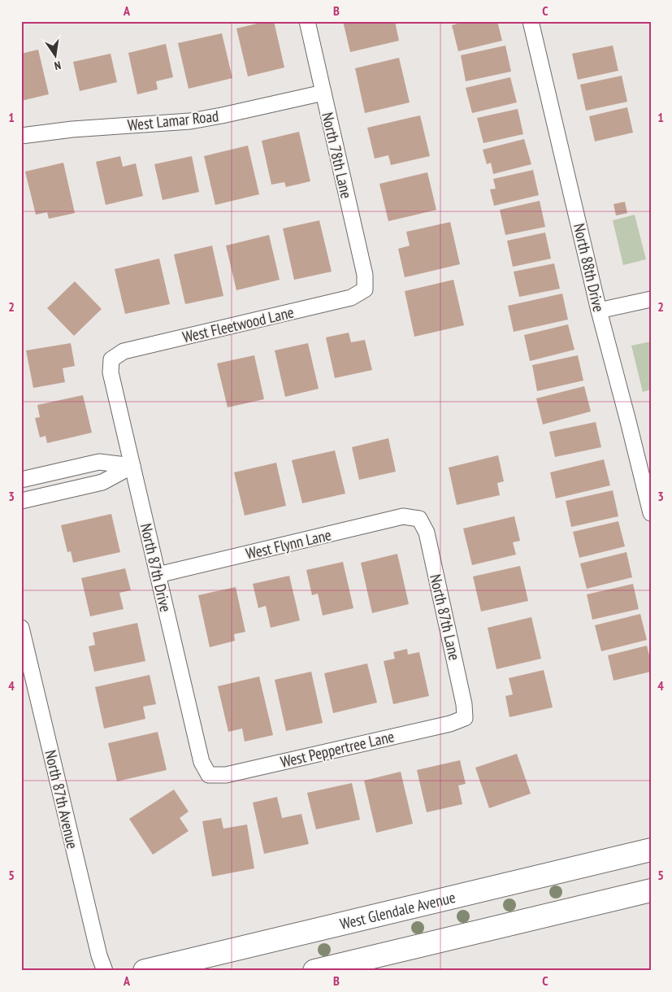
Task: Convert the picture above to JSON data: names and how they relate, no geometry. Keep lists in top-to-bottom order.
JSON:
{
  "streets": {
    "main road": ["West Glendale Avenue"],
    "street": [
      "West Lamar Road",
      "North 78th Lane",
      "North 88th Drive",
      "West Fleetwood Lane",
      "West Flynn Lane",
      "North 87th Drive",
      "North 87th Lane",
      "West Peppertree Lane",
      "North 87th Avenue"
    ]
  },
  "crossings": [
    ["West Lamar Road", "North 78th Lane"],
    ["North 78th Lane", "West Fleetwood Lane"],
    ["West Fleetwood Lane", "North 87th Drive"],
    ["West Flynn Lane", "North 87th Drive"],
    ["West Flynn Lane", "North 87th Lane"],
    ["North 87th Drive", "West Peppertree Lane"],
    ["North 87th Lane", "West Peppertree Lane"]
  ],
  "north": "bottom",
  "grid": {
    "columns": ["A", "B", "C"],
    "rows": [
      "1",
      "2",
      "3",
      "4",
      "5"
    ]
  }
}
